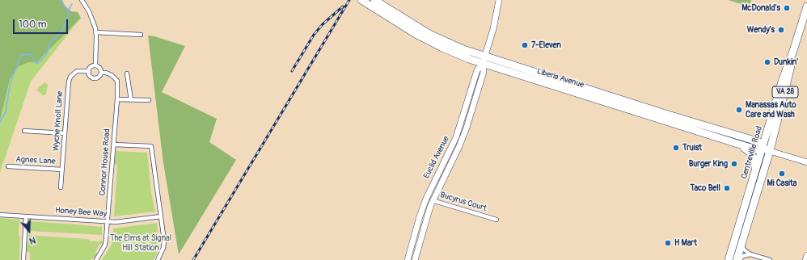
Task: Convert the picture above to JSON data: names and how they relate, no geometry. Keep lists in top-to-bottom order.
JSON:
{
  "streets": {
    "highway": ["Liberia Avenue", "VA 28", "Centreville Road"],
    "main road": ["Euclid Avenue"],
    "street": [
      "Wyche Knoll Lane",
      "Agnes Lane",
      "Connor House Road",
      "Bucyrus Court",
      "Honey Bee Way"
    ]
  },
  "crossings": [
    ["Liberia Avenue", "Centreville Road"],
    ["Liberia Avenue", "Euclid Avenue"],
    ["Wyche Knoll Lane", "Agnes Lane"],
    ["Wyche Knoll Lane", "Connor House Road"],
    ["Euclid Avenue", "Bucyrus Court"],
    ["Connor House Road", "Honey Bee Way"]
  ],
  "parks": ["The Elms at Signal Hill Station"],
  "places": [
    "McDonald's",
    "Wendy's",
    "7-Eleven",
    "Dunkin'",
    "Manassas Auto Care and Wash",
    "Truist",
    "Burger King",
    "Mi Casita",
    "Taco Bell",
    "H Mart"
  ],
  "scale_bar": "100 m",
  "north": "bottom"
}
